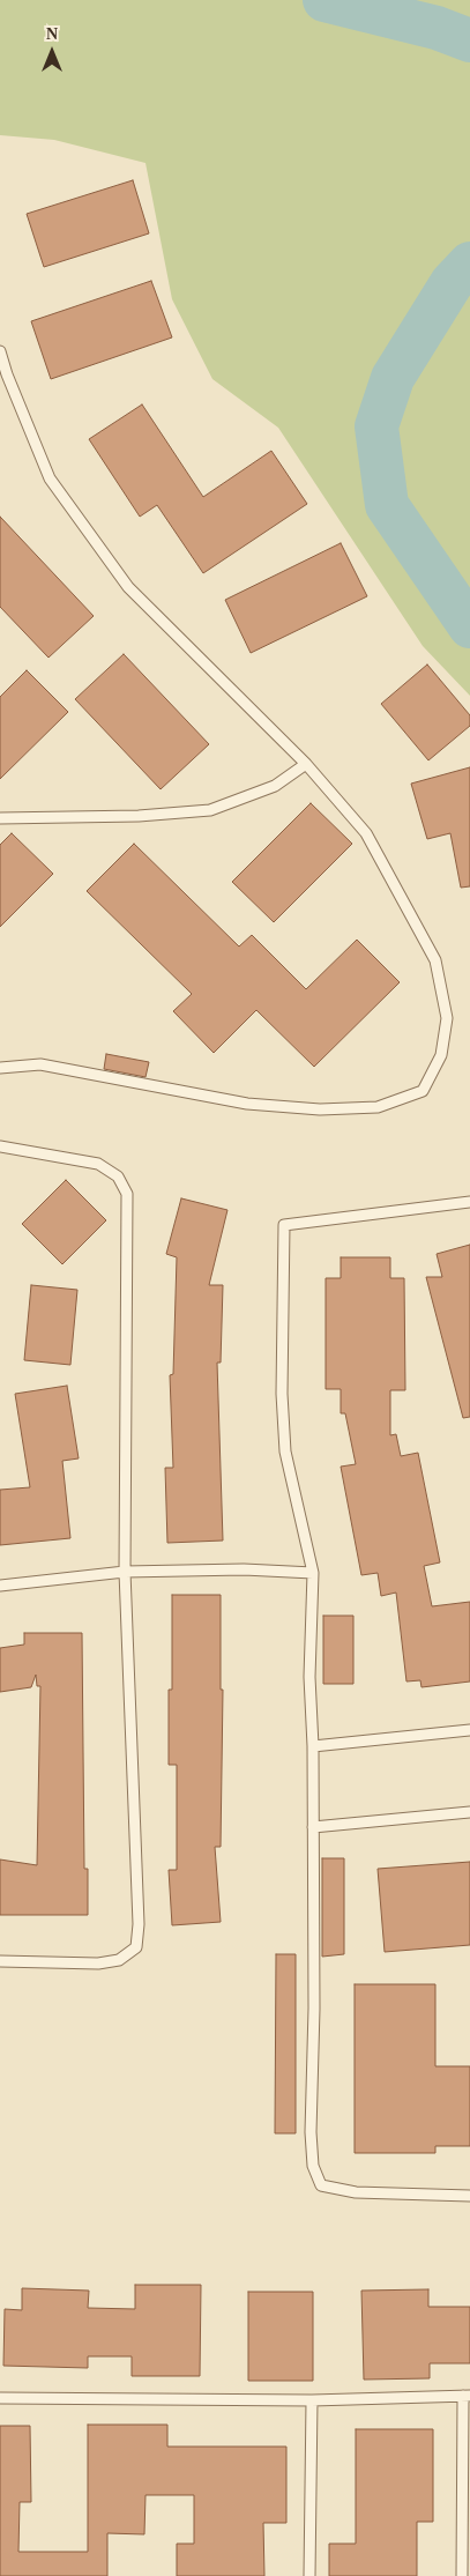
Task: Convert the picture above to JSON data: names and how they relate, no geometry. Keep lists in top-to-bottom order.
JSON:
{
  "north": "top"
}
